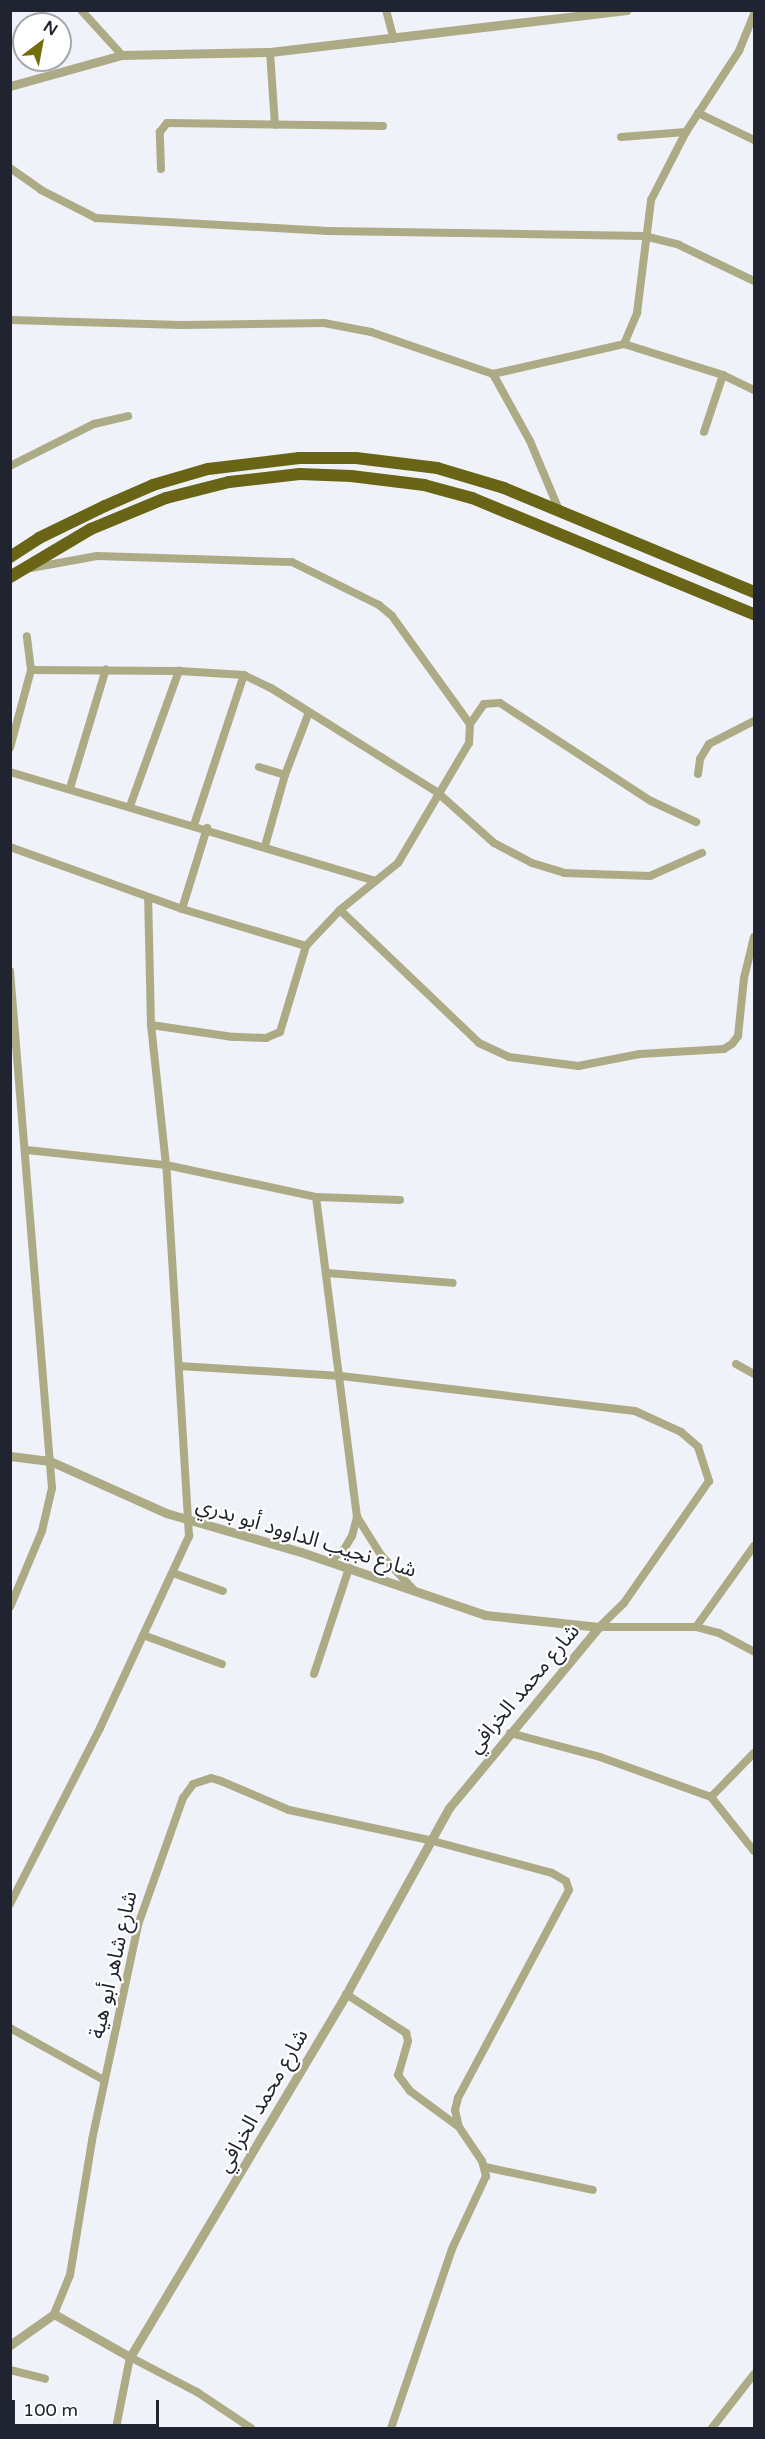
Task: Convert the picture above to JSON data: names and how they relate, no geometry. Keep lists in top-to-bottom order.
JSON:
{
  "streets": {
    "street": ["شارع نجيب الداوود أبو بدري", "شارع محمد الخرافي", "شارع شاهر أبو هية"]
  },
  "crossings": [
    ["شارع نجيب الداوود أبو بدري", "شارع محمد الخرافي"],
    ["شارع محمد الخرافي", "شارع شاهر أبو هية"]
  ],
  "scale_bar": "100 m",
  "north": "top right"
}
